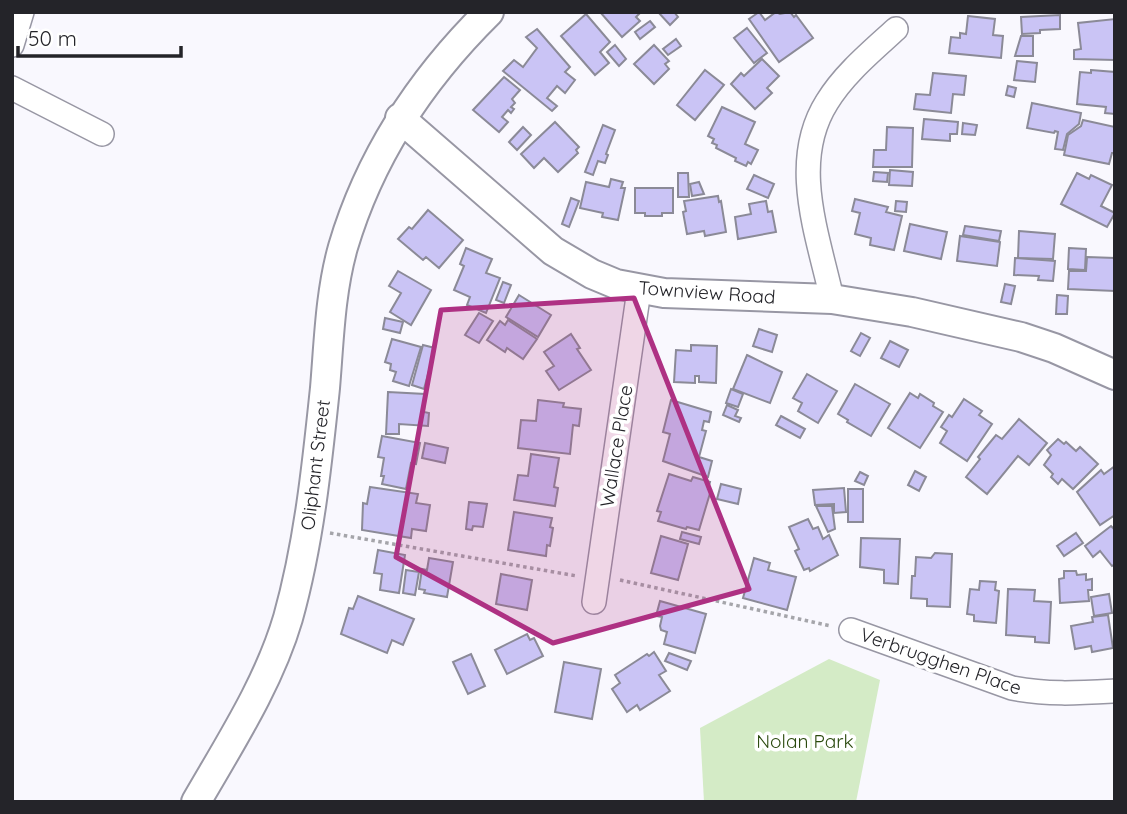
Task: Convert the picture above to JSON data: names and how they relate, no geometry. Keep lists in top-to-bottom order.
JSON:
{
  "streets": {
    "street": [
      "Townview Road",
      "Wallace Place",
      "Oliphant Street",
      "Verbrugghen Place"
    ]
  },
  "crossings": [
    ["Townview Road", "Wallace Place"],
    ["Townview Road", "Oliphant Street"]
  ],
  "parks": ["Nolan Park"],
  "scale_bar": "50 m"
}
